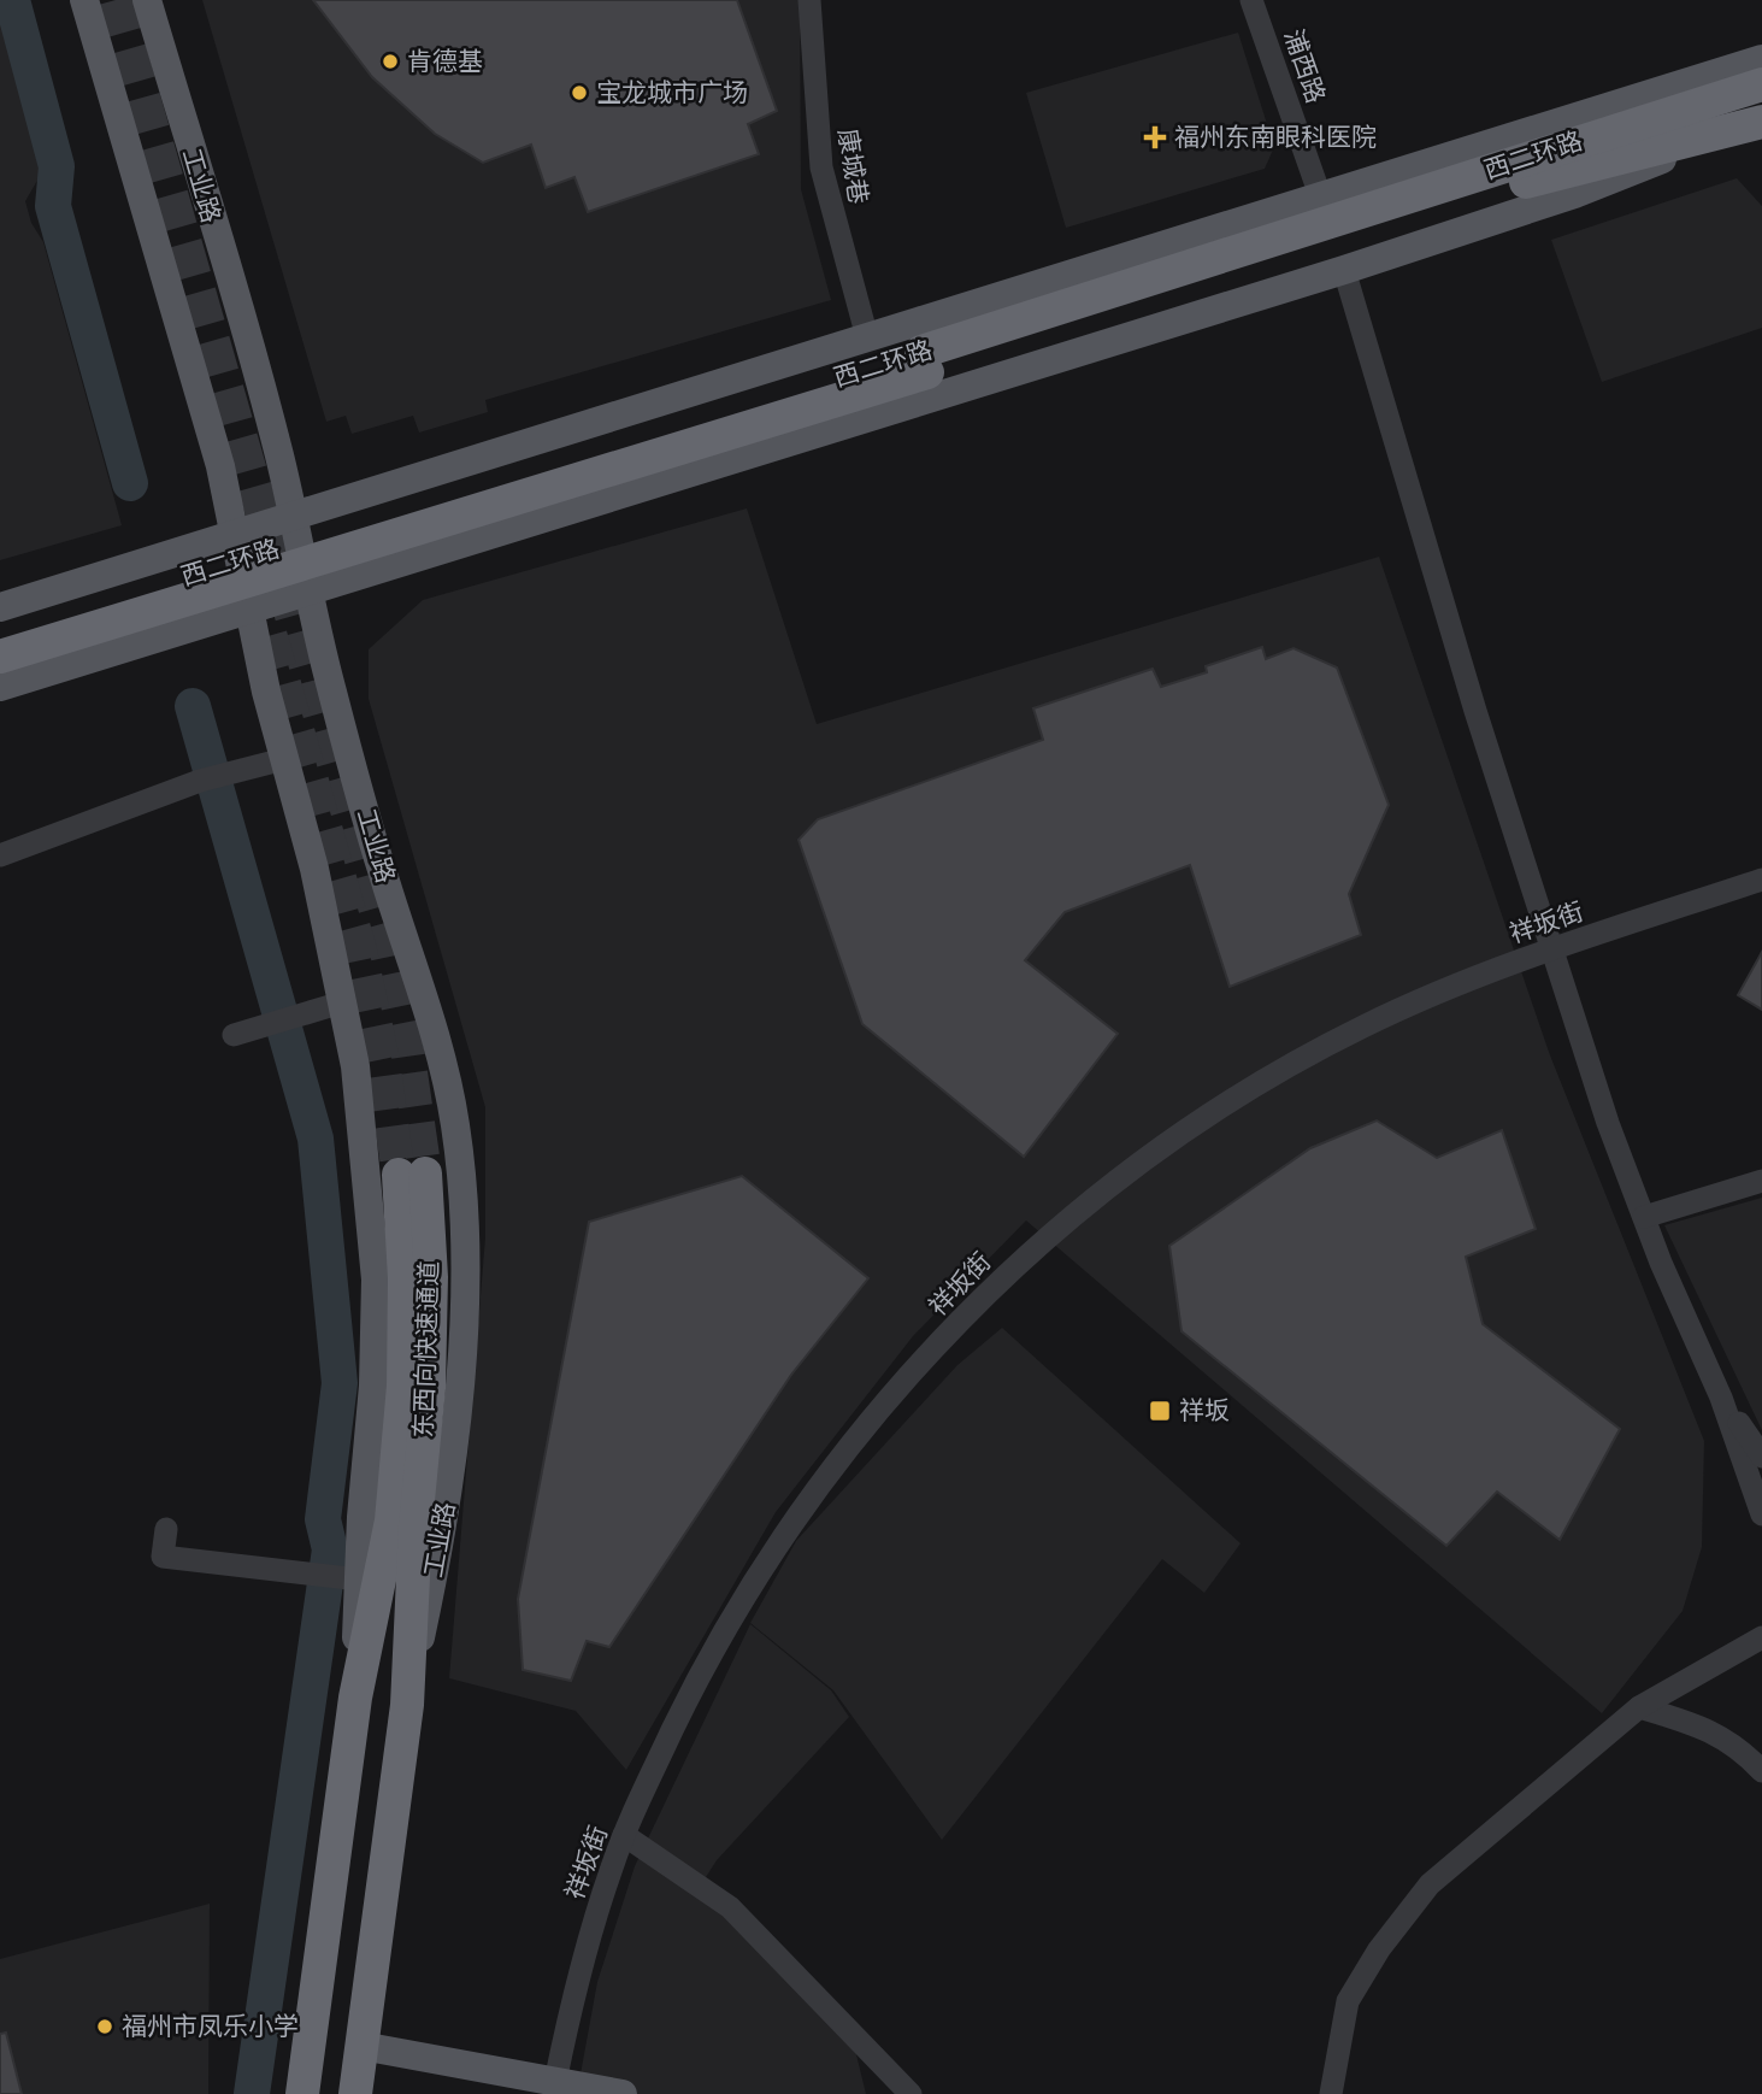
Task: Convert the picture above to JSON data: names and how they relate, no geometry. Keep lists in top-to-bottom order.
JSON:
{
  "streets": {
    "highway": ["西二环路", "工业路", "东西向快速通道"],
    "street": ["浦西路", "康城巷", "祥坂街"]
  },
  "crossings": [
    ["工业路", "东西向快速通道"]
  ],
  "places": {
    "other": ["肯德基", "宝龙城市广场", "福州市凤乐小学"],
    "health": ["福州东南眼科医院"],
    "transit": ["祥坂"]
  }
}
